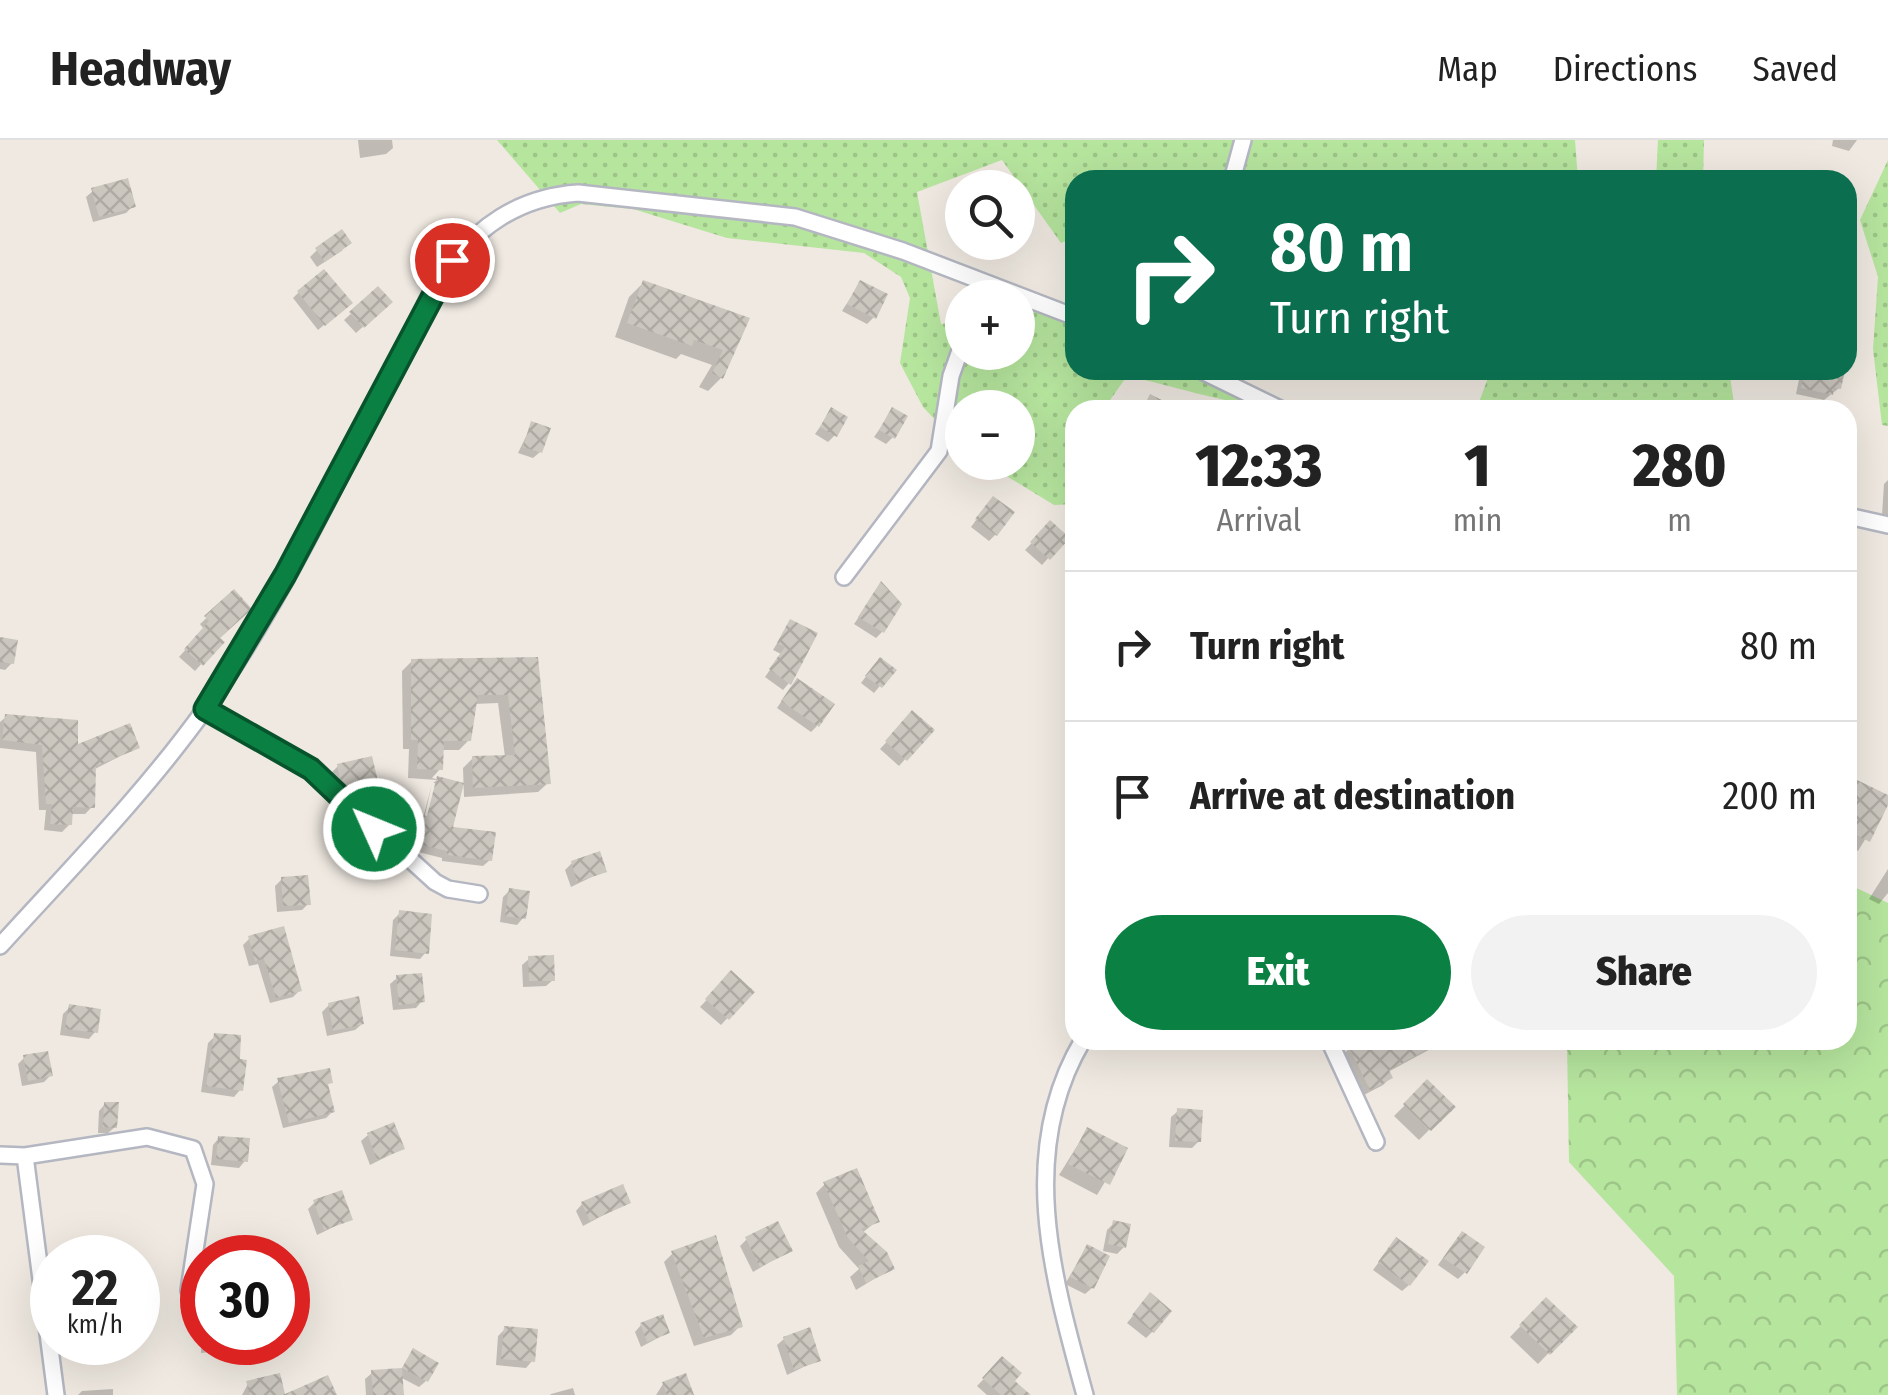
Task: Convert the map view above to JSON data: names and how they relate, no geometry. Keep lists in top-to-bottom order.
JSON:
{
  "page": {
    "header": "Headway",
    "nav": ["Map", "Directions", "Saved"],
    "map_buttons": ["+", "−"],
    "turn": ["80 m", "Turn right"],
    "eta": [
      "12:33",
      "Arrival",
      "1",
      "min",
      "280",
      "m"
    ],
    "list": [
      {
        "name": "Turn right",
        "value": "80 m"
      },
      {
        "name": "Arrive at destination",
        "value": "200 m"
      }
    ],
    "buttons": ["Exit", "Share"],
    "speed": "22 km/h",
    "limit": "30"
  }
}
